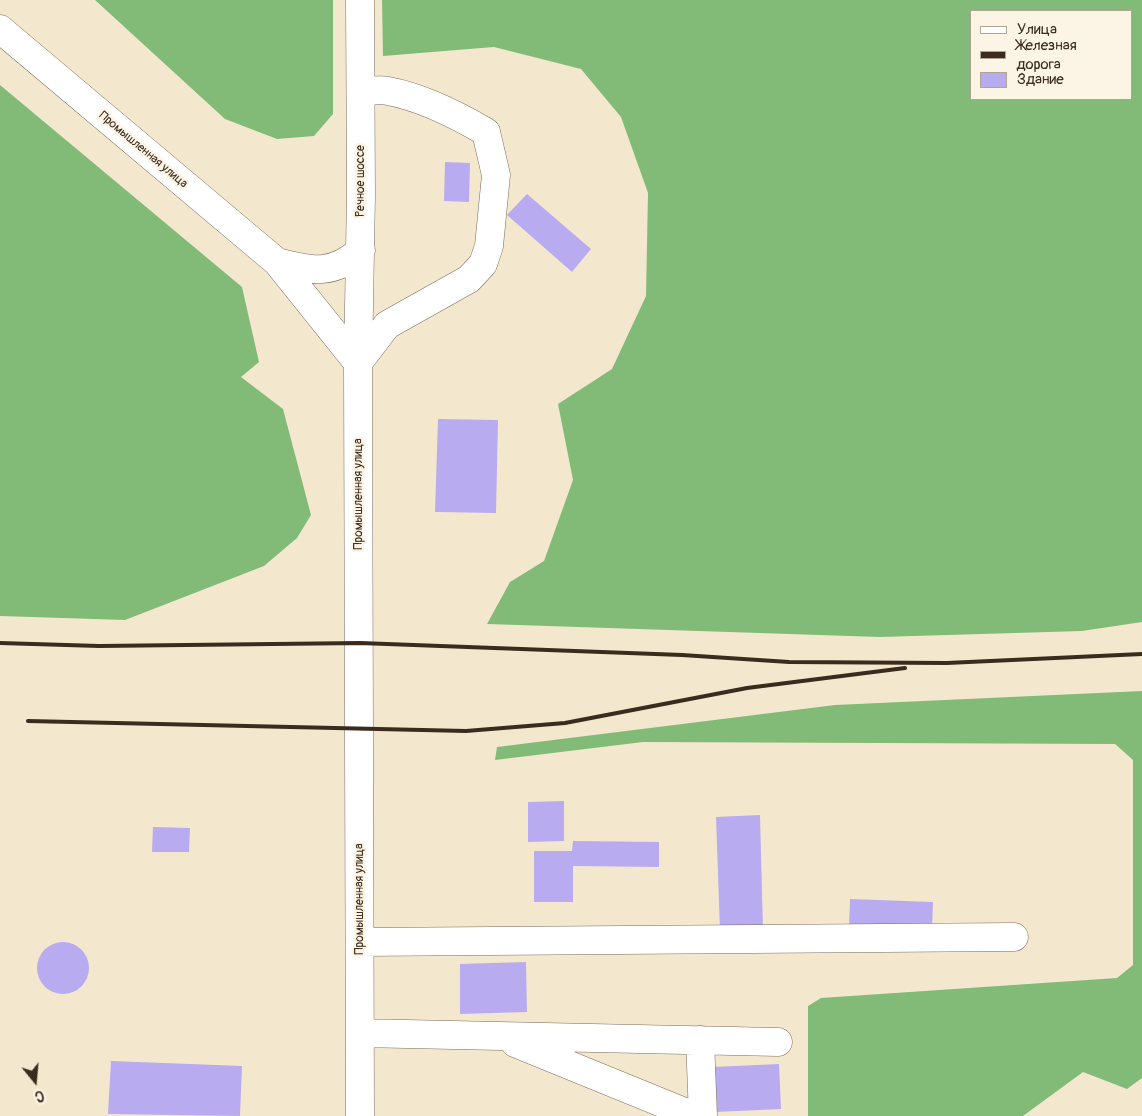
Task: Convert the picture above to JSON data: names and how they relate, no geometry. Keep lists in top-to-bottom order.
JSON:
{
  "streets": {
    "street": ["Промышленная улица", "Речное шоссе"]
  },
  "crossings": [
    ["Промышленная улица", "Речное шоссе"]
  ],
  "legend": ["Улица", "Железная дорога", "Здание"],
  "north": "bottom"
}
